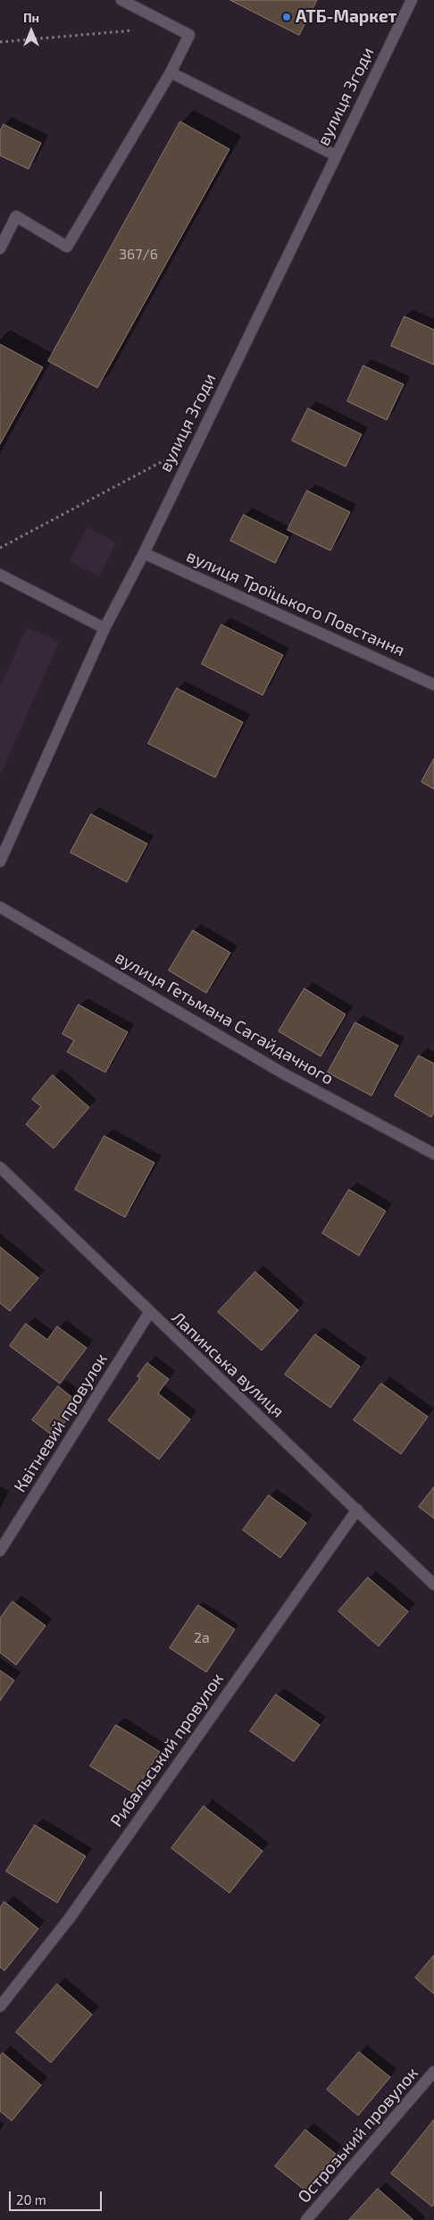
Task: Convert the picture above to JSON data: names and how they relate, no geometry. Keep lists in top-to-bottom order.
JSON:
{
  "streets": {
    "street": [
      "вулиця Згоди",
      "вулиця Троїцького Повстання",
      "вулиця Гетьмана Сагайдачного",
      "Лапинська вулиця",
      "Квітневий провулок",
      "Рибальський провулок",
      "Острозький провулок"
    ]
  },
  "crossings": [
    ["вулиця Згоди", "вулиця Троїцького Повстання"],
    ["Лапинська вулиця", "Квітневий провулок"],
    ["Лапинська вулиця", "Рибальський провулок"]
  ],
  "places": ["АТБ-Маркет"],
  "house_numbers": ["367/6", "2а"],
  "scale_bar": "20 m",
  "north": "top"
}
